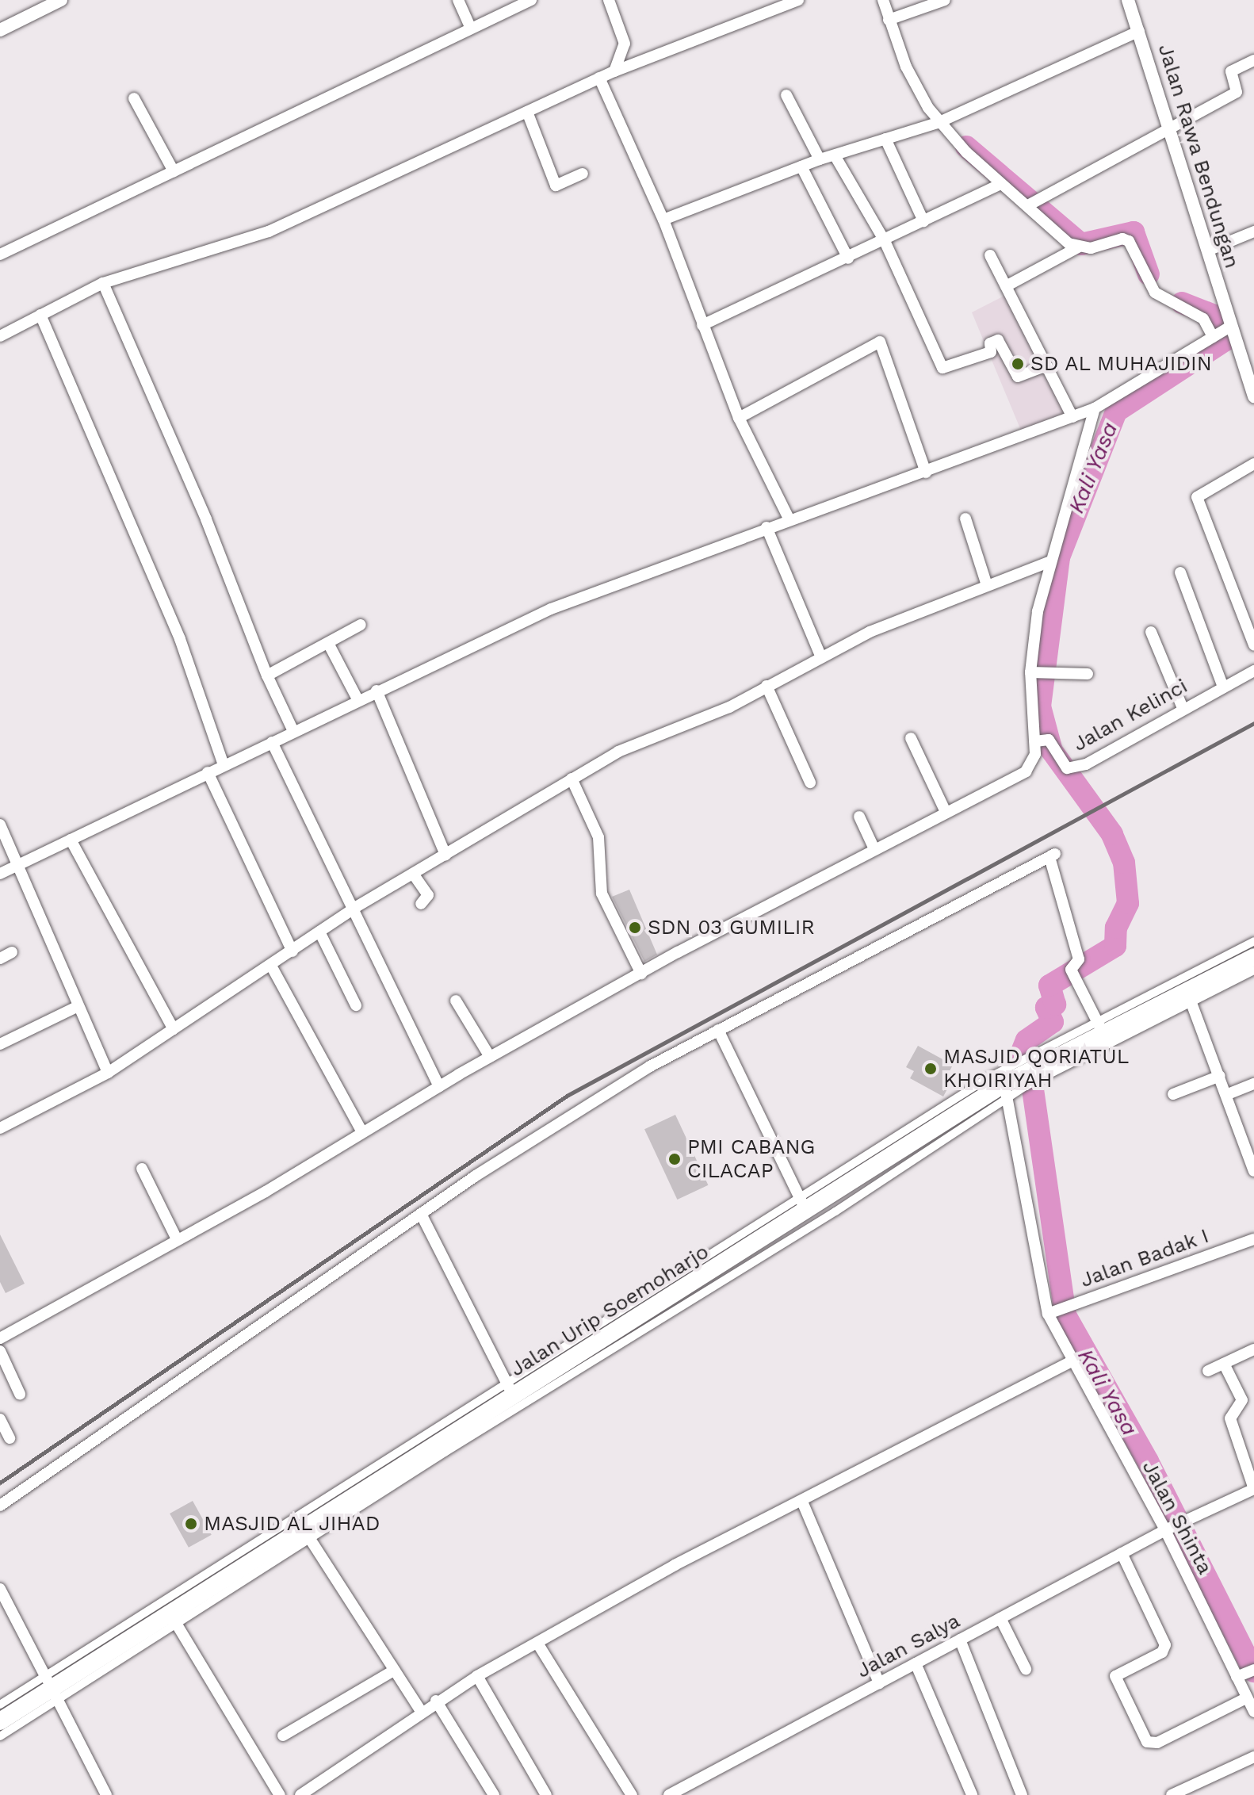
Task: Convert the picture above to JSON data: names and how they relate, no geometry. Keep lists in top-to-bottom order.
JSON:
{
  "streets": {
    "highway": ["Jalan Urip Soemoharjo"],
    "street": [
      "Jalan Rawa Bendungan",
      "Jalan Kelinci",
      "Jalan Badak I",
      "Jalan Shinta",
      "Jalan Salya"
    ]
  },
  "crossings": [
    ["Jalan Badak I", "Jalan Shinta"],
    ["Jalan Urip Soemoharjo", "Jalan Shinta"],
    ["Jalan Shinta", "Jalan Salya"]
  ],
  "water": ["Kali Yasa"],
  "places": [
    "SD AL MUHAJIDIN",
    "SDN 03 GUMILIR",
    "MASJID QORIATUL KHOIRIYAH",
    "PMI CABANG CILACAP",
    "MASJID AL JIHAD"
  ]
}
